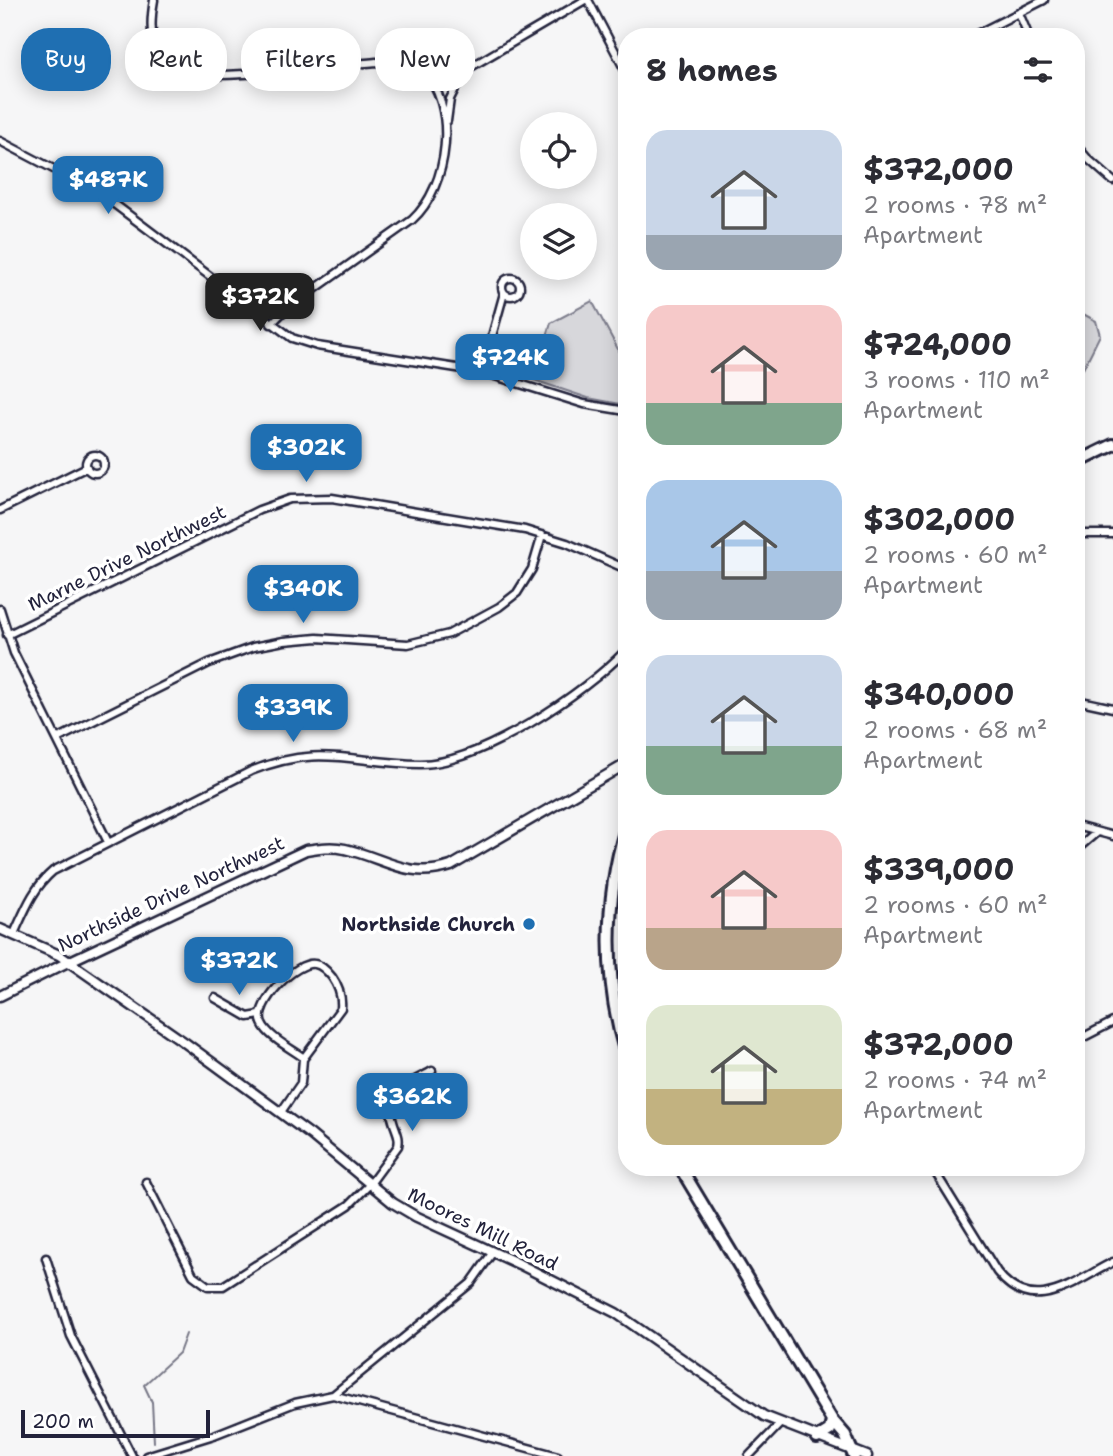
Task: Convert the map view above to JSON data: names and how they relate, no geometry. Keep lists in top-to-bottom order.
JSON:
{
  "streets": {
    "street": ["Marne Drive Northwest", "Northside Drive Northwest", "Moores Mill Road"]
  },
  "crossings": [
    ["Northside Drive Northwest", "Moores Mill Road"]
  ],
  "places": ["Northside Church"],
  "scale_bar": "200 m",
  "page": {
    "chip": [
      "Buy",
      "Rent",
      "Filters",
      "New"
    ],
    "heading": "8 homes",
    "list": [
      {
        "name": "$372,000",
        "note": "2 rooms · 78 m² · Apartment"
      },
      {
        "name": "$724,000",
        "note": "3 rooms · 110 m² · Apartment"
      },
      {
        "name": "$302,000",
        "note": "2 rooms · 60 m² · Apartment"
      },
      {
        "name": "$340,000",
        "note": "2 rooms · 68 m² · Apartment"
      },
      {
        "name": "$339,000",
        "note": "2 rooms · 60 m² · Apartment"
      },
      {
        "name": "$372,000",
        "note": "2 rooms · 74 m² · Apartment"
      }
    ],
    "price": [
      "$487K",
      "$372K",
      "$724K",
      "$302K",
      "$340K",
      "$339K",
      "$372K",
      "$362K"
    ],
    "scale": "200 m"
  }
}
